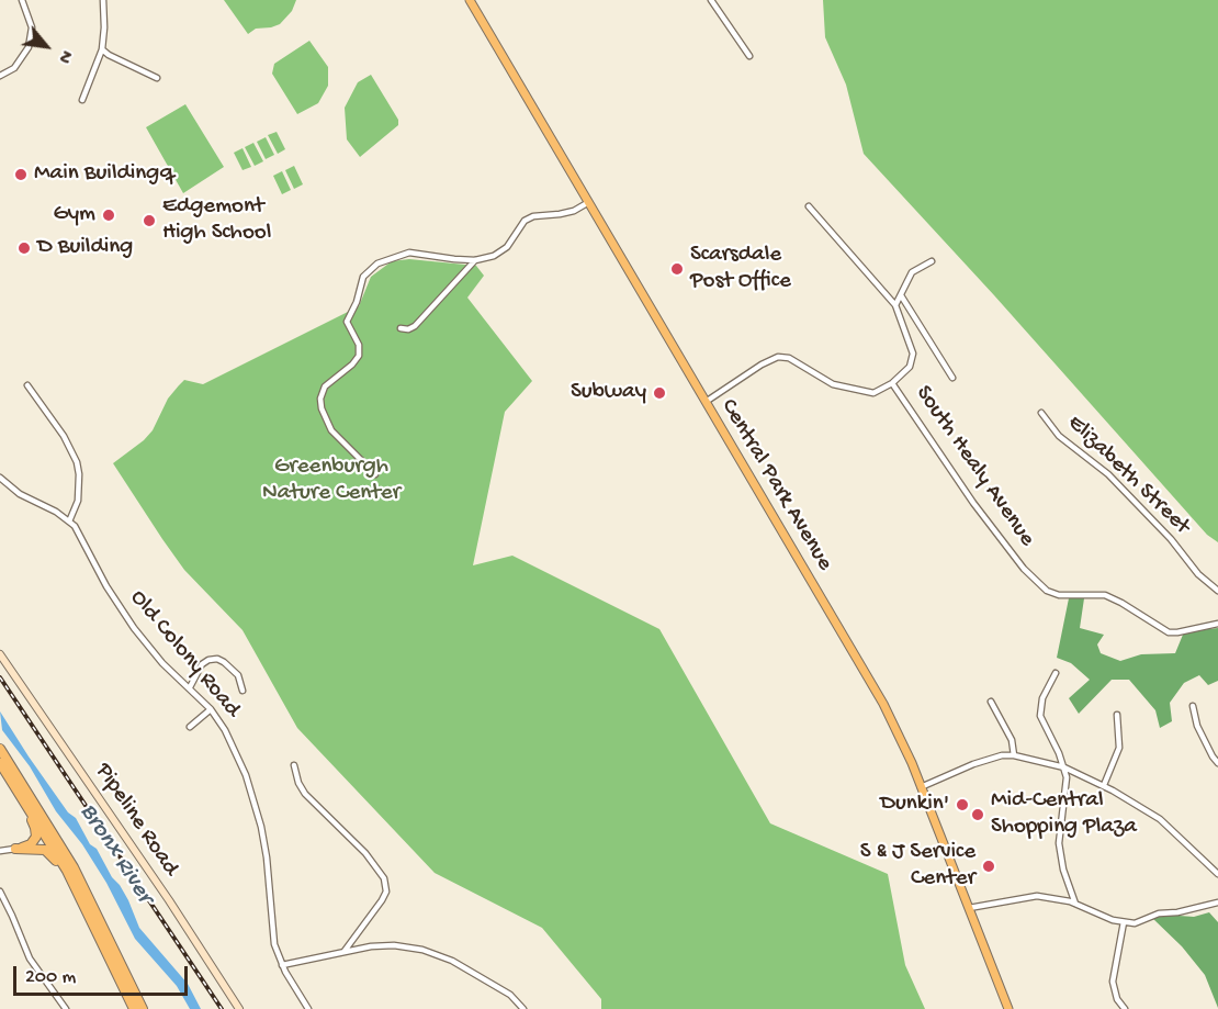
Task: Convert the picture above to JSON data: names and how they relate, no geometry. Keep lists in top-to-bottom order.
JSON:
{
  "streets": {
    "main road": ["Central Park Avenue"],
    "street": [
      "South Healy Avenue",
      "Elizabeth Street",
      "Old Colony Road",
      "Pipeline Road"
    ]
  },
  "crossings": [
    ["South Healy Avenue", "Central Park Avenue"]
  ],
  "water": ["Bronx River"],
  "parks": ["Greenburgh Nature Center"],
  "places": [
    "Main Buildingq",
    "Gym",
    "Edgemont High School",
    "D Building",
    "Scarsdale Post Office",
    "Subway",
    "Dunkin'",
    "Mid-Central Shopping Plaza",
    "S & J Service Center"
  ],
  "scale_bar": "200 m",
  "north": "bottom right"
}
